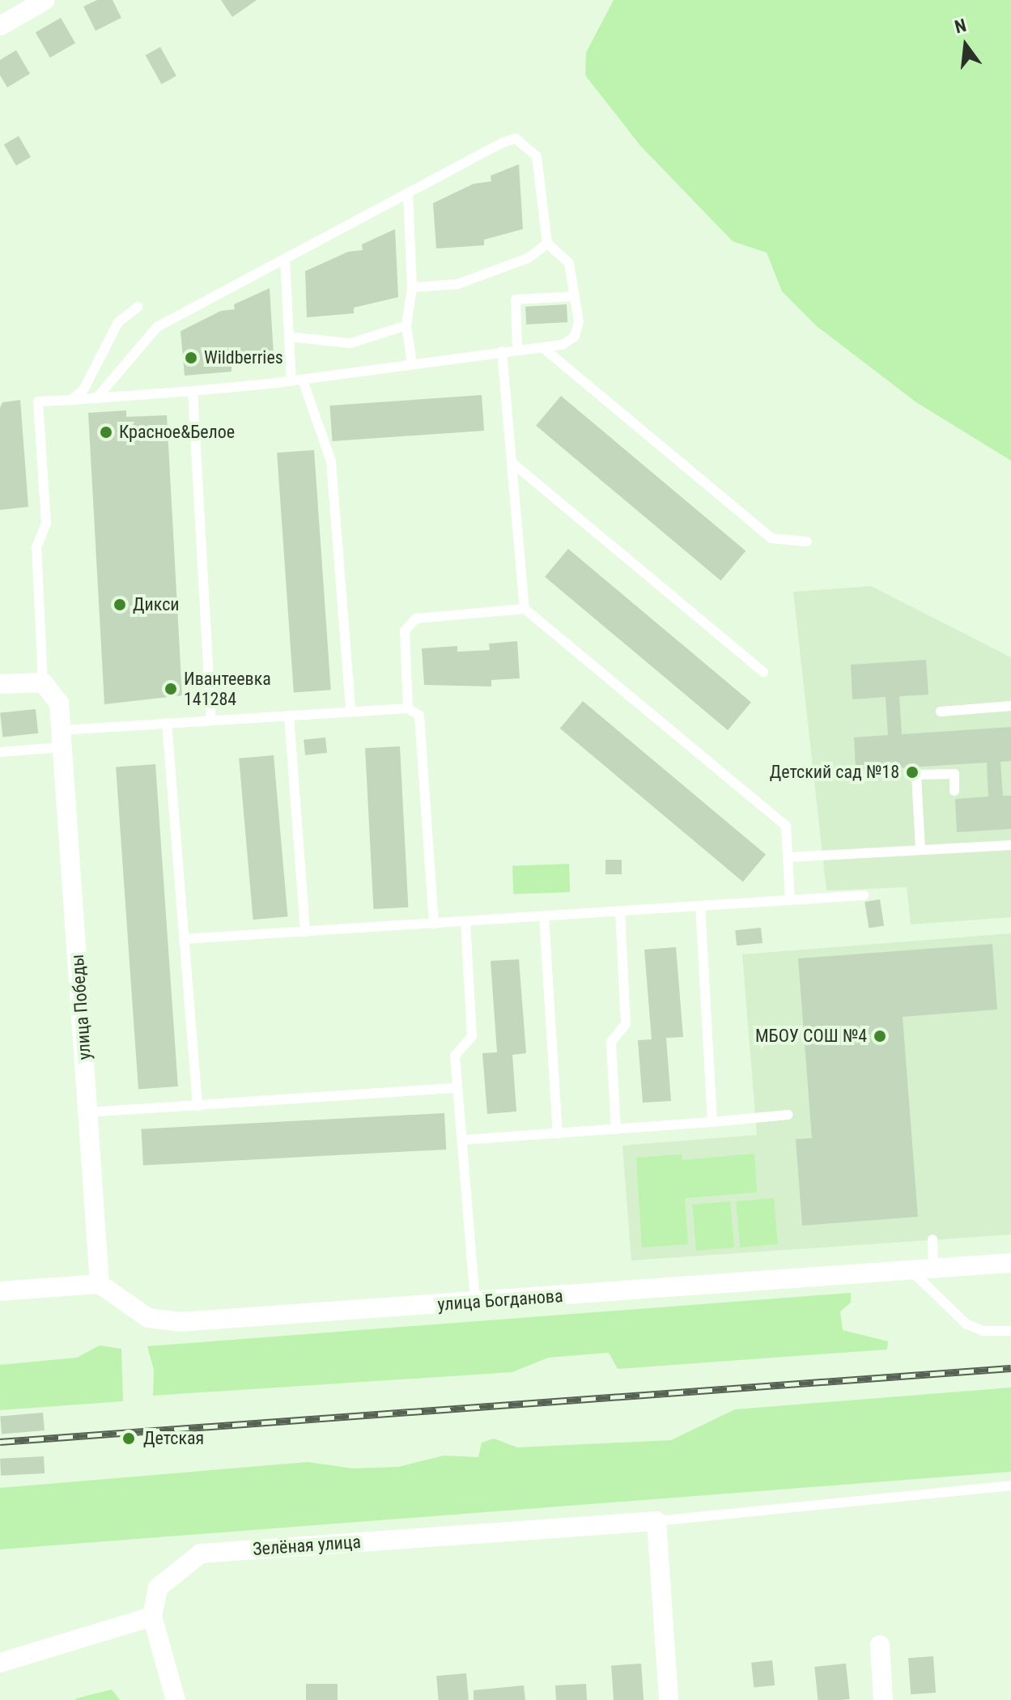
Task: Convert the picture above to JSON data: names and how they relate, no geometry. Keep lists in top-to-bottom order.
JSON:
{
  "streets": {
    "street": ["улица Победы", "улица Богданова", "Зелёная улица"]
  },
  "crossings": [
    ["улица Победы", "улица Богданова"]
  ],
  "places": [
    "Wildberries",
    "Красное&Белое",
    "Дикси",
    "Ивантеевка 141284",
    "Детский сад №18",
    "МБОУ СОШ №4",
    "Детская"
  ],
  "north": "top"
}
